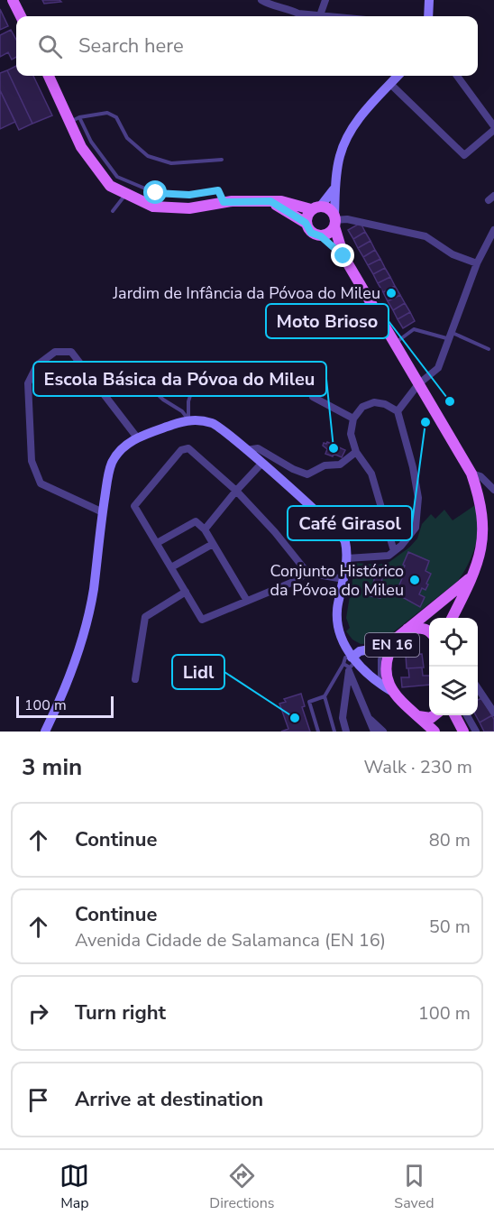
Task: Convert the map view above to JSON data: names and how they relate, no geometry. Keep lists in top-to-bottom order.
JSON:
{
  "streets": {
    "main road": ["EN 16"]
  },
  "places": [
    "Jardim de Infância da Póvoa do Mileu",
    "Moto Brioso",
    "Café Girasol",
    "Escola Básica da Póvoa do Mileu",
    "Conjunto Histórico da Póvoa do Mileu",
    "Lidl"
  ],
  "scale_bar": "100 m",
  "page": {
    "search": "Search here",
    "scale": "100 m",
    "heading": ["3 min", "Walk · 230 m"],
    "list": [
      ["Continue", "80 m"],
      ["Continue", "Avenida Cidade de Salamanca (EN 16)", "50 m"],
      ["Turn right", "100 m"],
      "Arrive at destination"
    ],
    "nav": ["Map", "Directions", "Saved"]
  }
}
